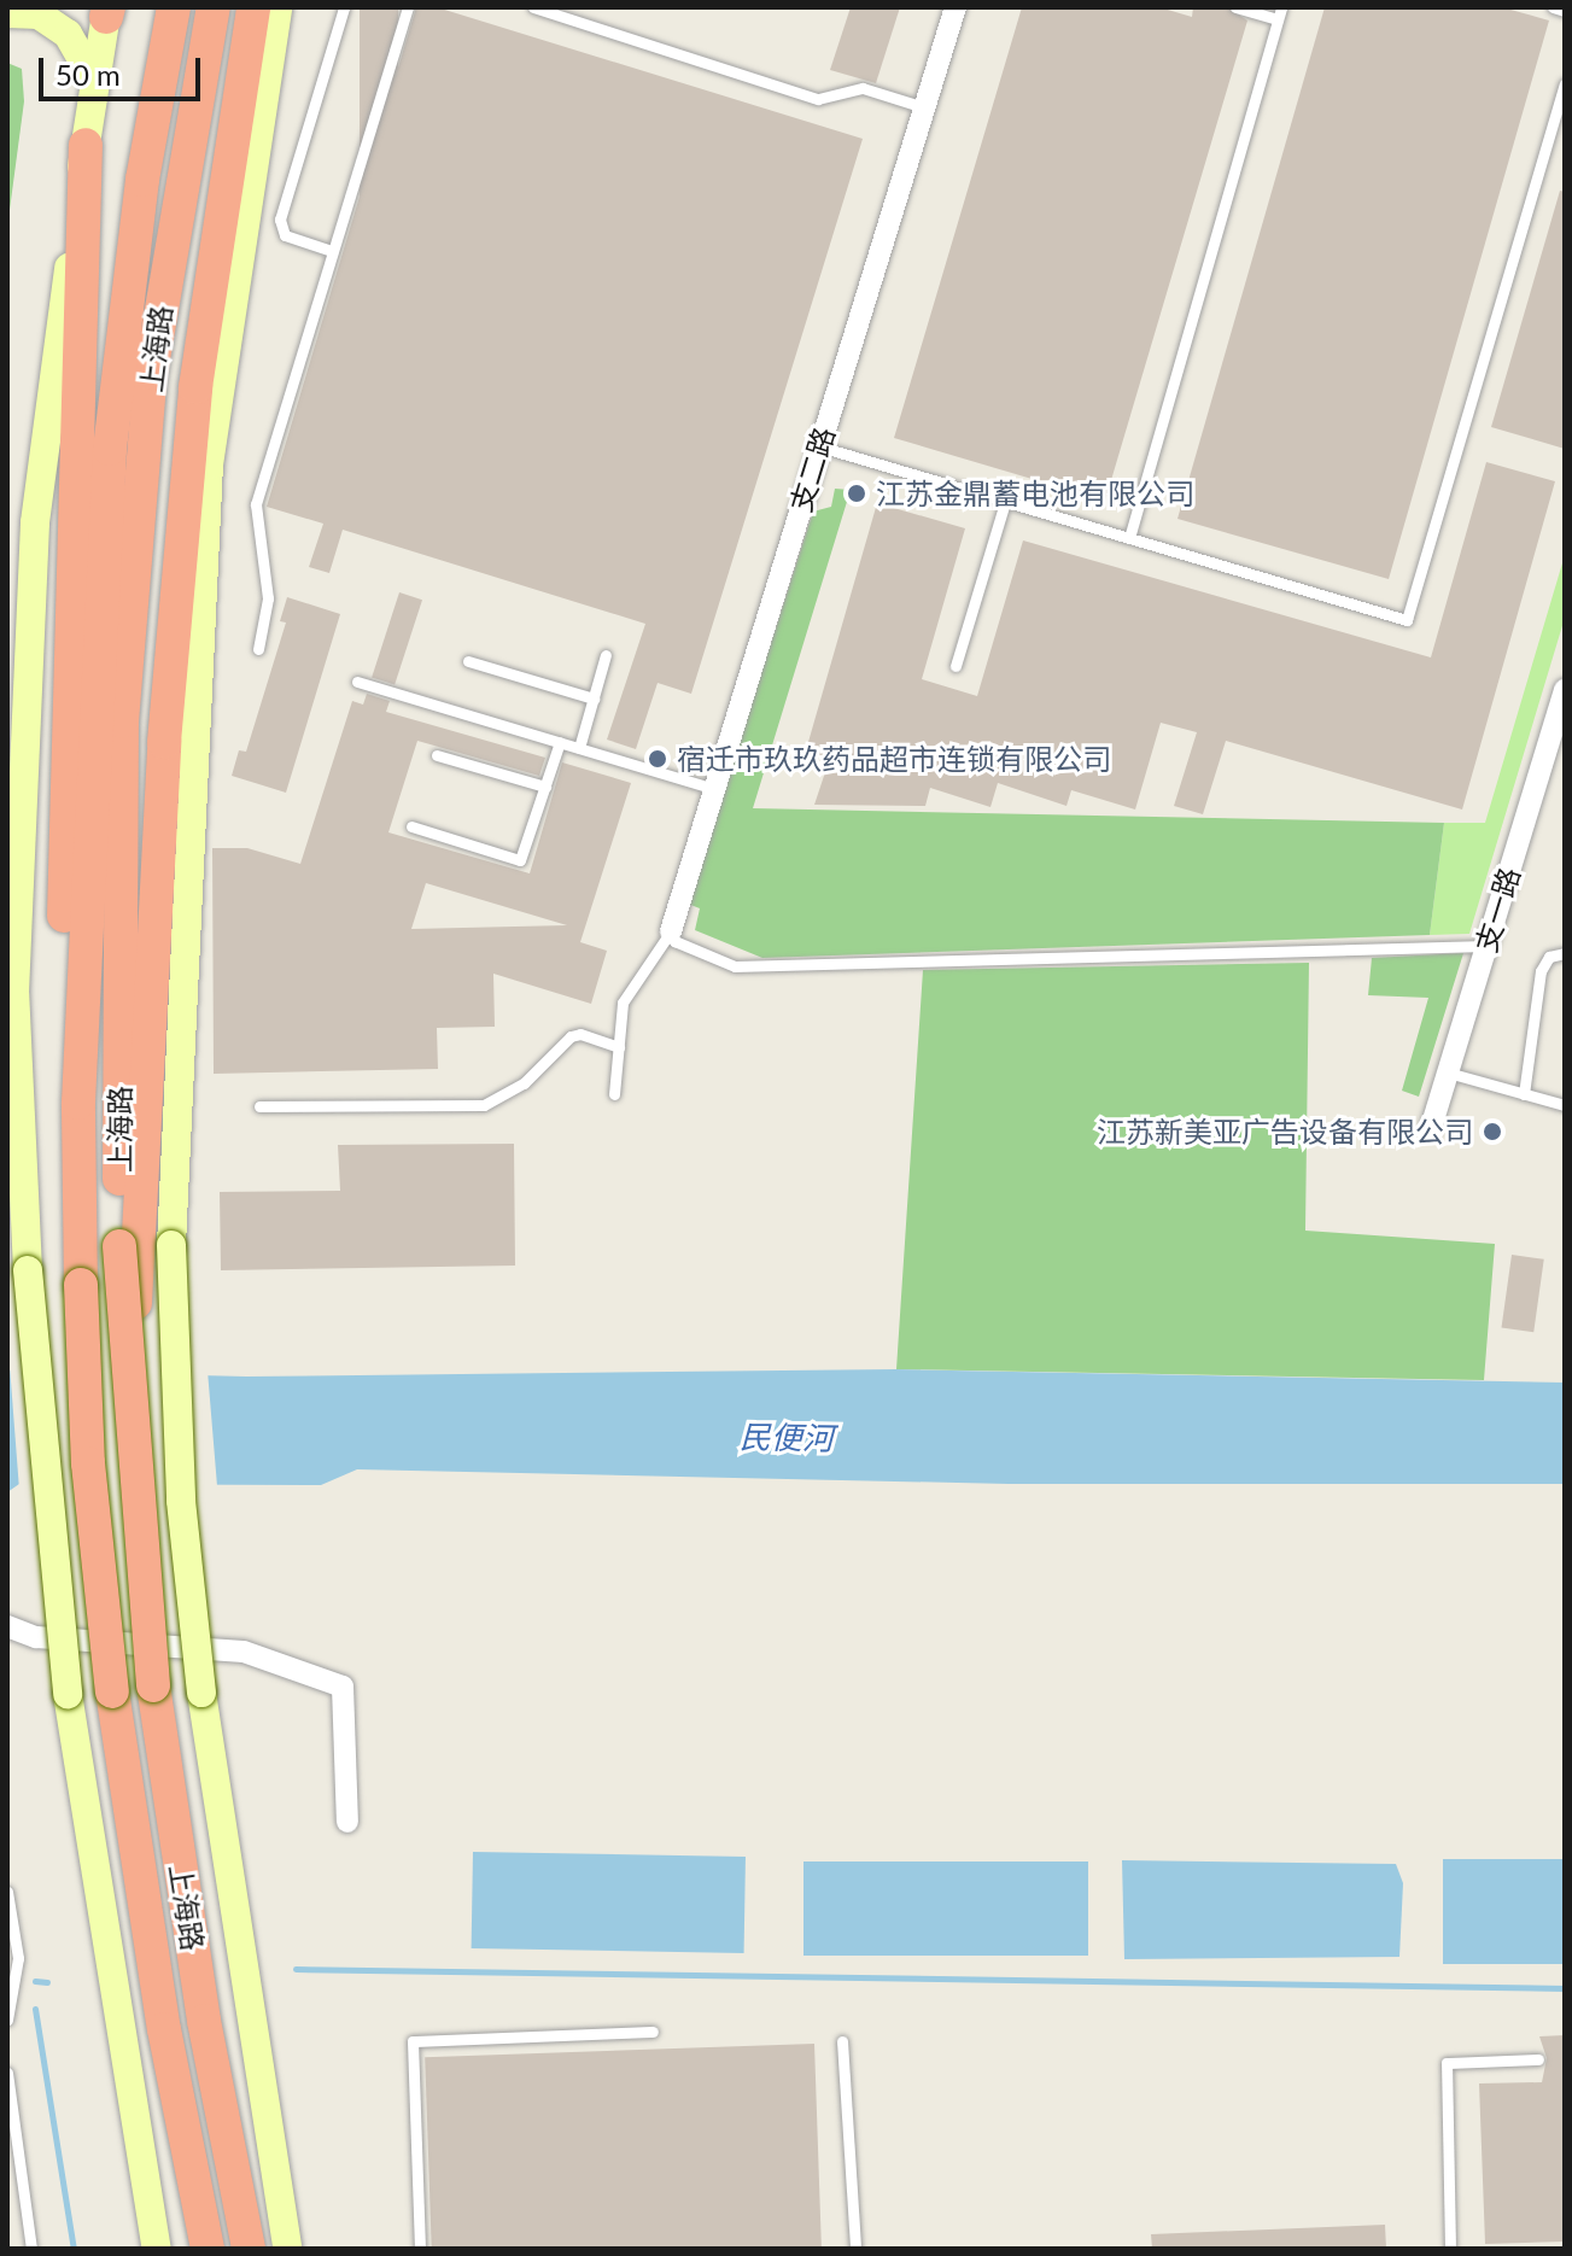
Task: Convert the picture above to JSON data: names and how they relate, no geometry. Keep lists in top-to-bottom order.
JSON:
{
  "streets": {
    "highway": ["上海路"],
    "street": ["支二路", "支一路"]
  },
  "water": ["民便河"],
  "places": ["江苏金鼎蓄电池有限公司", "宿迁市玖玖药品超市连锁有限公司", "江苏新美亚广告设备有限公司"],
  "scale_bar": "50 m"
}
